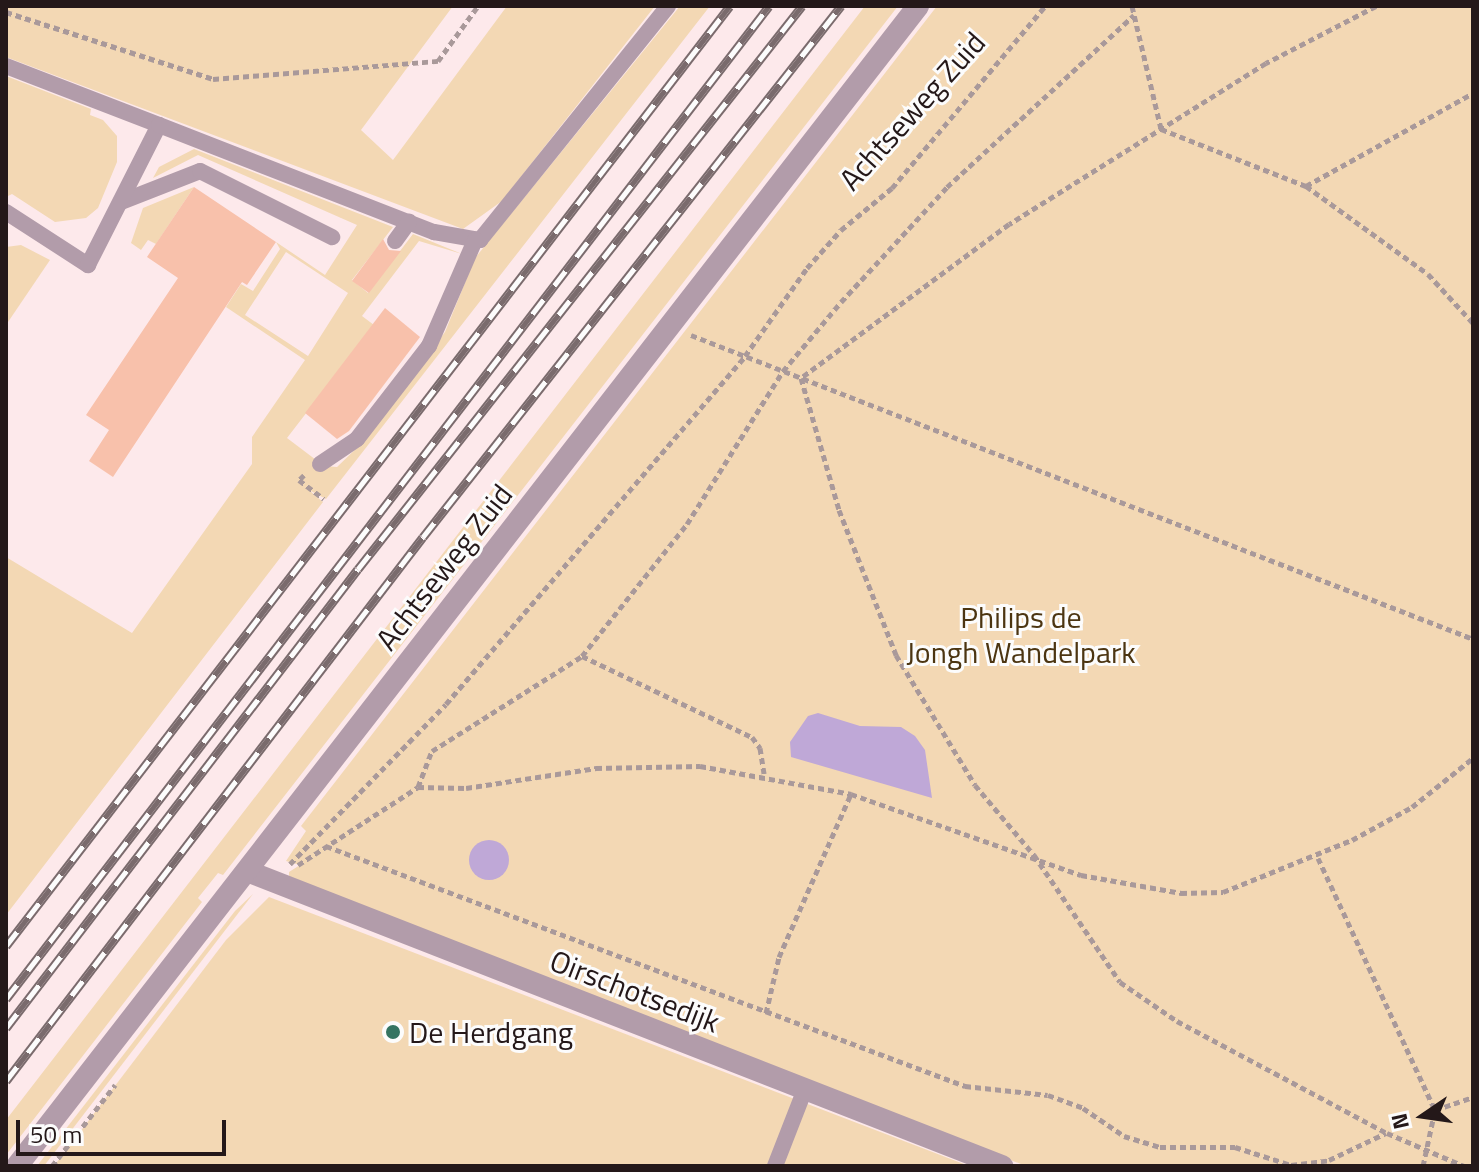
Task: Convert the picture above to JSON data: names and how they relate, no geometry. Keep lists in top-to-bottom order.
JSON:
{
  "streets": {
    "street": ["Achtseweg Zuid", "Oirschotsedijk"]
  },
  "crossings": [
    ["Achtseweg Zuid", "Oirschotsedijk"]
  ],
  "parks": ["Philips de Jongh Wandelpark"],
  "places": ["De Herdgang"],
  "scale_bar": "50 m",
  "north": "left"
}
